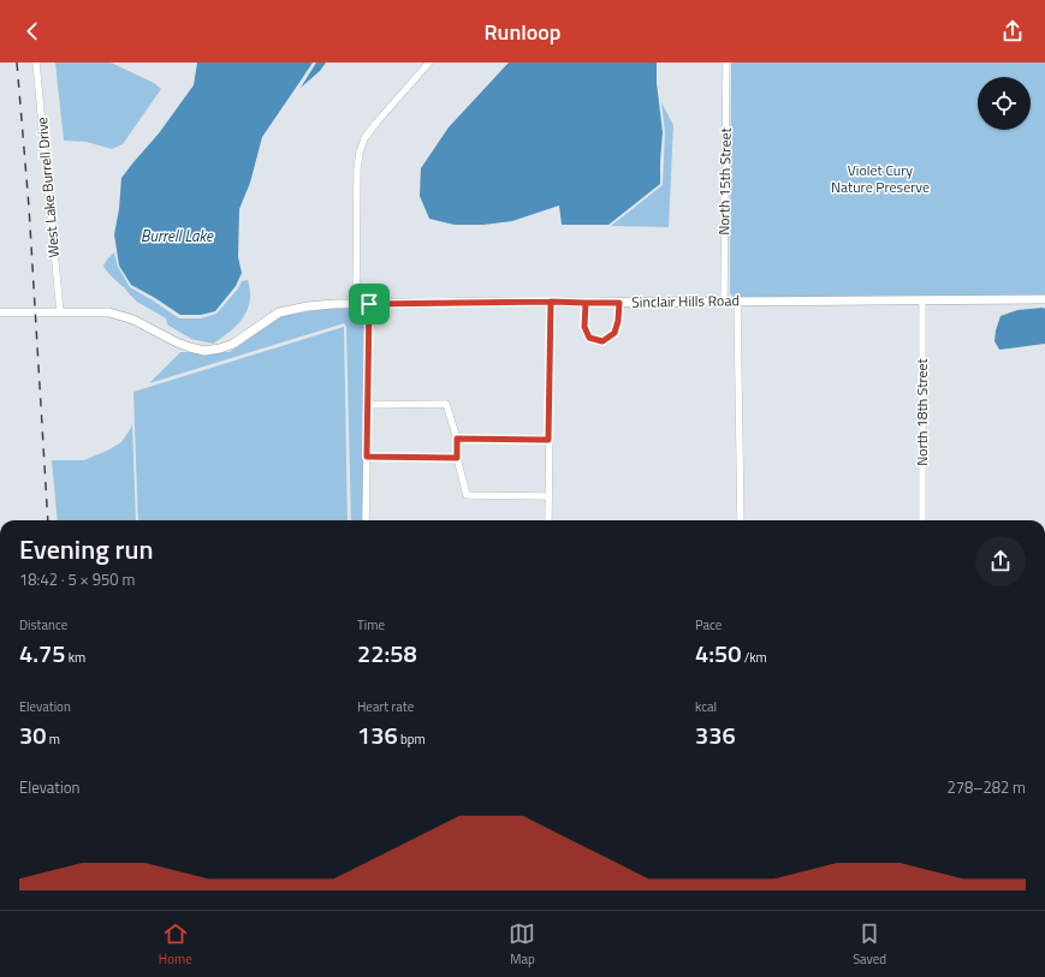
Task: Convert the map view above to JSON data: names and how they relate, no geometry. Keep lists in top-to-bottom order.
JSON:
{
  "streets": {
    "street": [
      "North 15th Street",
      "West Lake Burrell Drive",
      "Sinclair Hills Road",
      "North 18th Street"
    ]
  },
  "crossings": [
    ["North 15th Street", "Sinclair Hills Road"],
    ["West Lake Burrell Drive", "Sinclair Hills Road"],
    ["Sinclair Hills Road", "North 18th Street"]
  ],
  "water": ["Burrell Lake"],
  "parks": ["Violet Cury Nature Preserve"],
  "page": {
    "header": "Runloop",
    "heading": ["Evening run", "18:42 · 5 × 950 m"],
    "stats": [
      ["Distance", "4.75 km"],
      ["Time", "22:58"],
      ["Pace", "4:50 /km"],
      ["Elevation", "30 m"],
      ["Heart rate", "136 bpm"],
      ["kcal", "336"]
    ],
    "chart": ["Elevation", "278–282 m"],
    "tabs": ["Home", "Map", "Saved"]
  }
}
